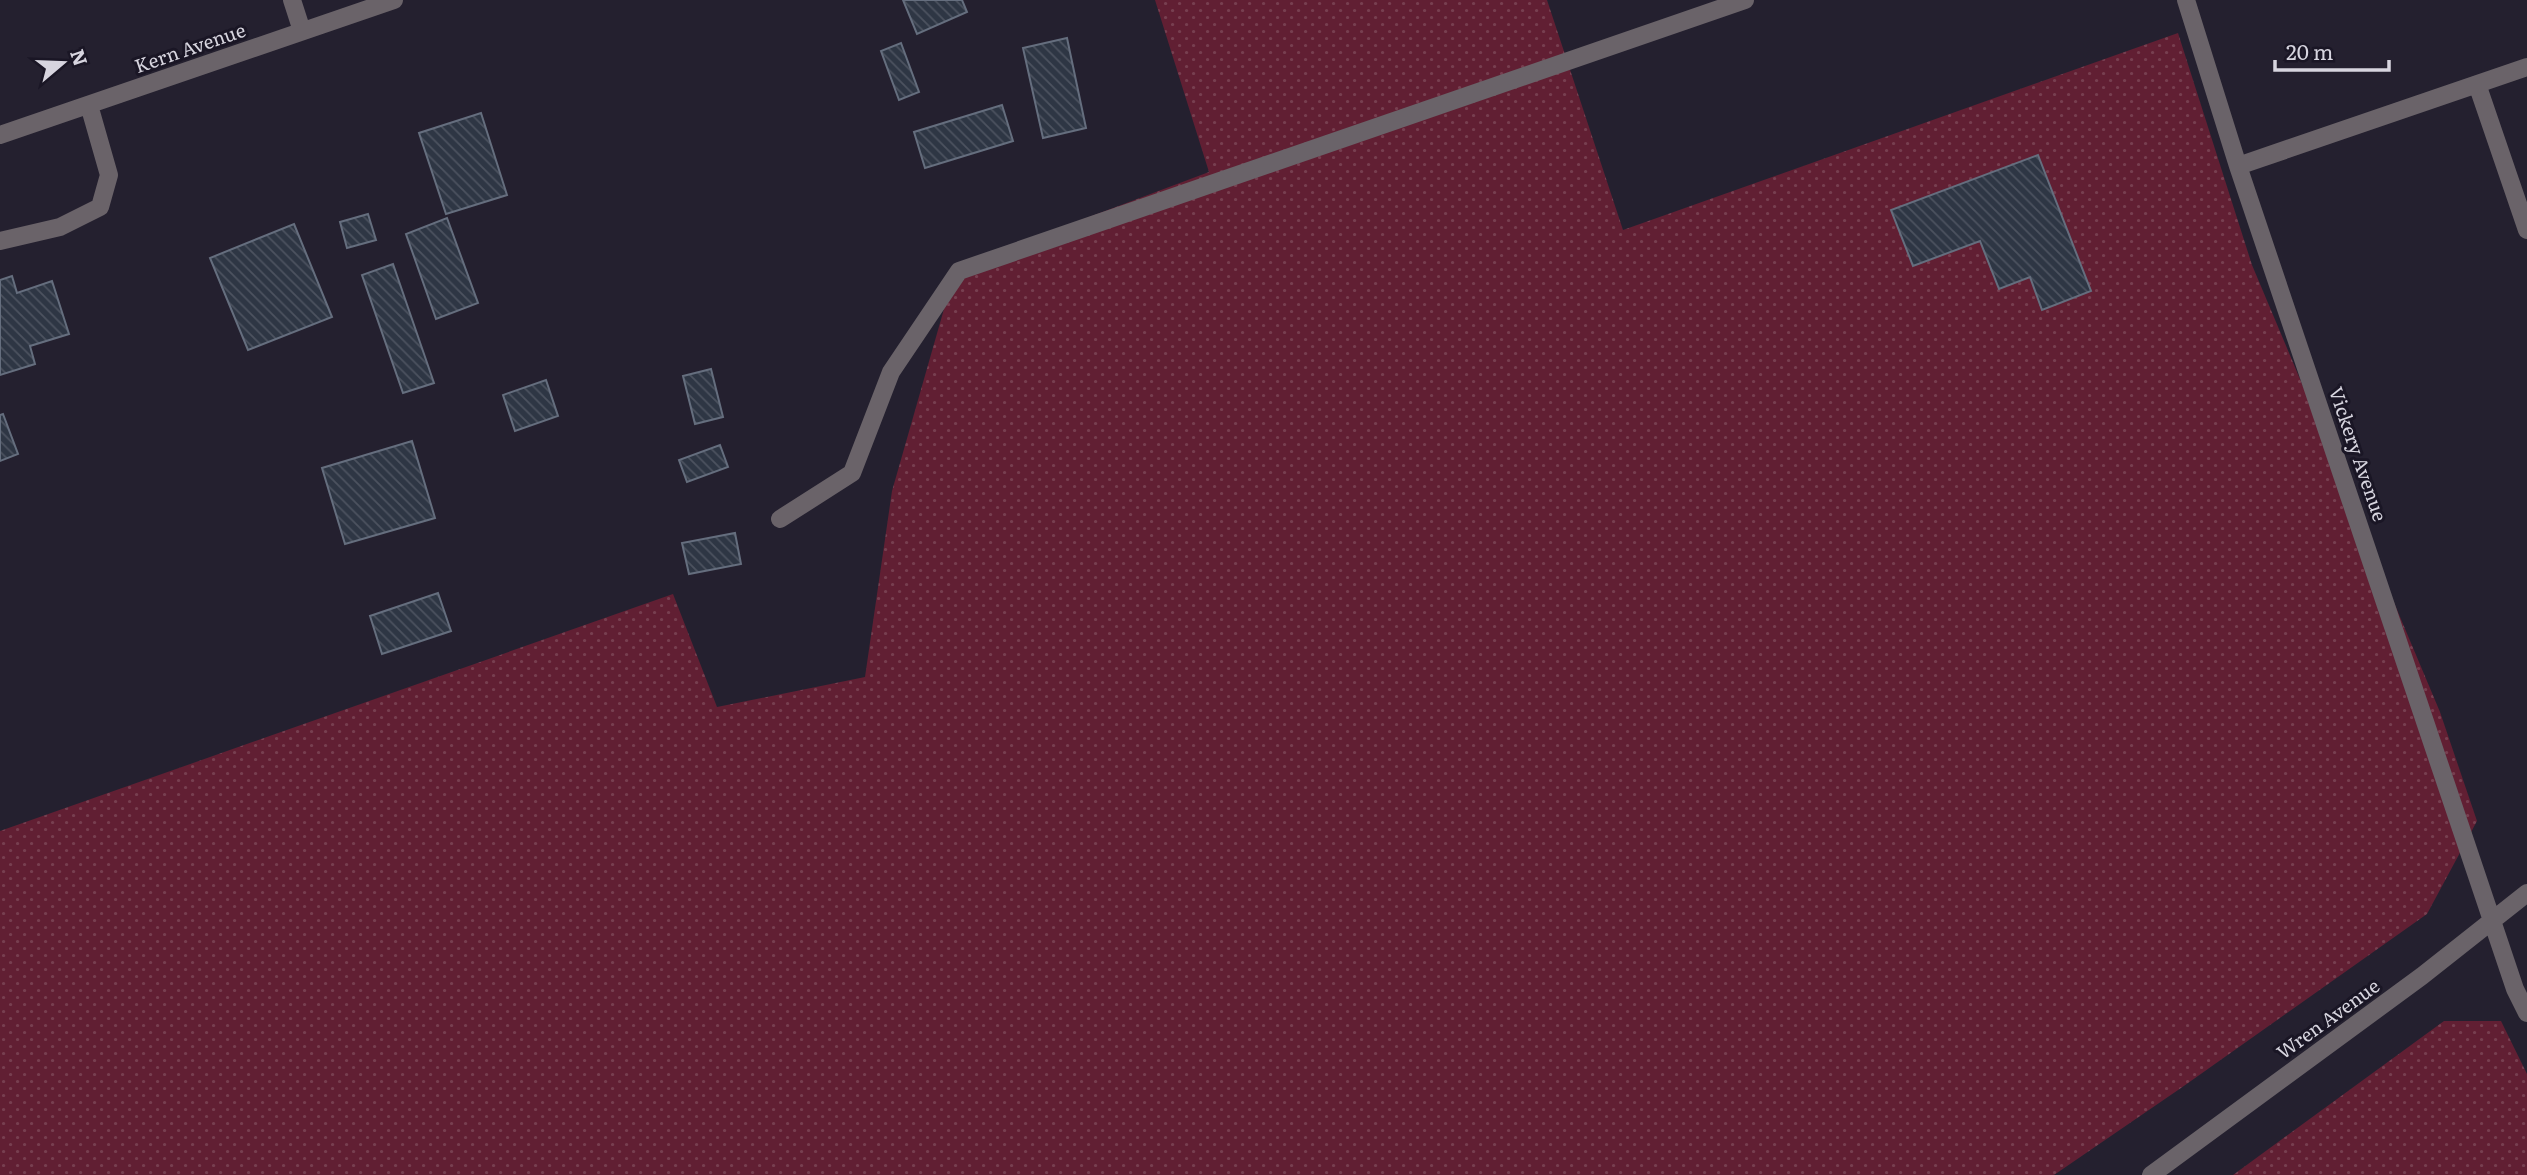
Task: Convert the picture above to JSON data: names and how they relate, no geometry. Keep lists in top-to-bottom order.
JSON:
{
  "streets": {
    "street": ["Kern Avenue", "Vickery Avenue", "Wren Avenue"]
  },
  "crossings": [
    ["Vickery Avenue", "Wren Avenue"]
  ],
  "scale_bar": "20 m",
  "north": "right"
}
